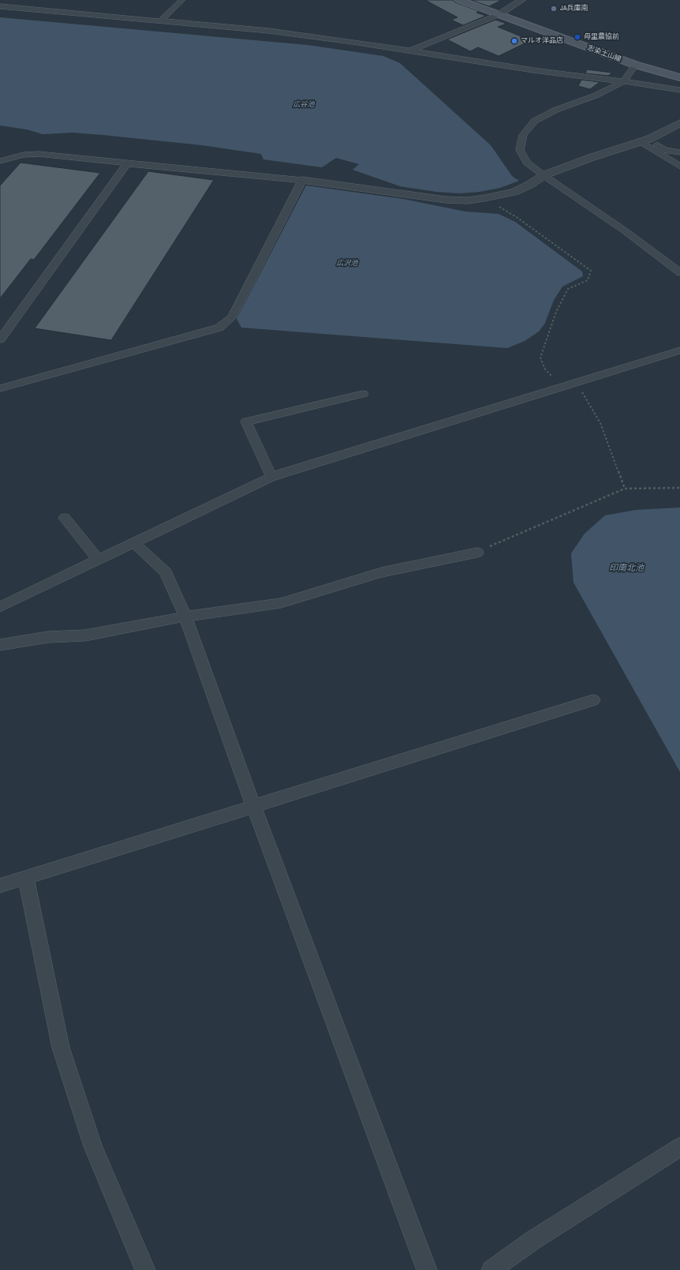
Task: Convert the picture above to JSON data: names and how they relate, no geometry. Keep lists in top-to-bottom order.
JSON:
{
  "streets": {
    "main road": ["志染土山線"]
  },
  "water": ["広谷池", "広沢池", "印南北池"],
  "places": ["JA兵庫南", "母里農協前", "マルオ洋品店"]
}
